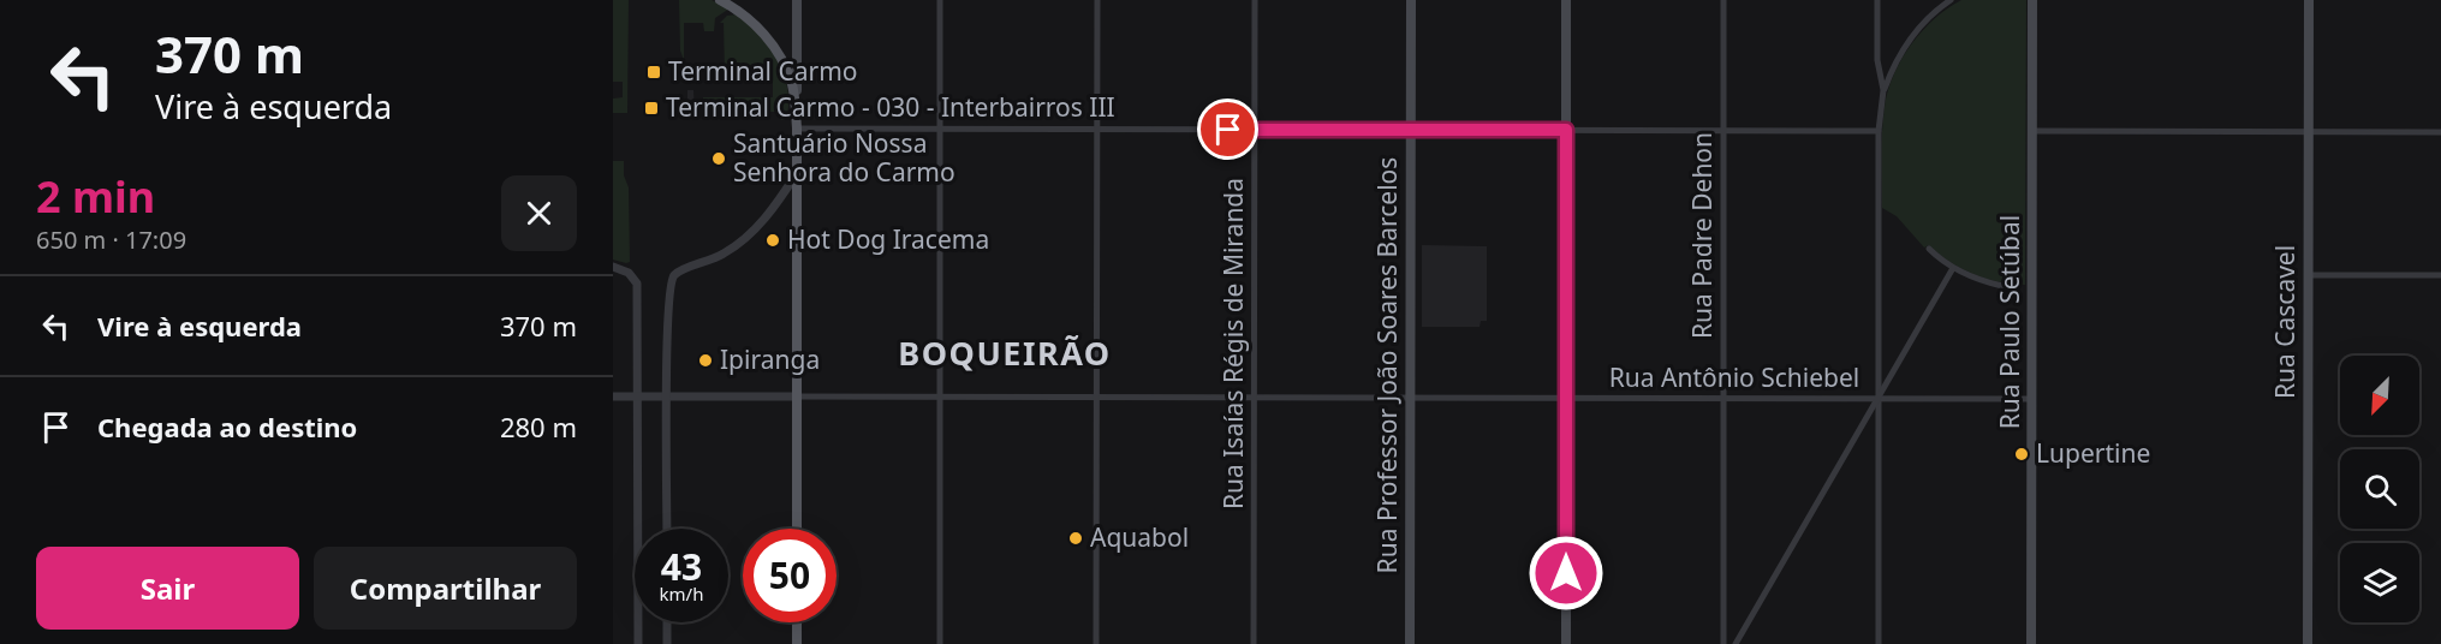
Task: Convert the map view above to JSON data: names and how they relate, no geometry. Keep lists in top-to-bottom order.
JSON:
{
  "streets": {
    "main road": ["Rua Paulo Setúbal", "Rua Cascavel", "Rua Professor João Soares Barcelos"],
    "street": ["Rua Padre Dehon", "Rua Isaías Régis de Miranda", "Rua Antônio Schiebel"]
  },
  "crossings": [
    ["Rua Padre Dehon", "Rua Antônio Schiebel"],
    ["Rua Paulo Setúbal", "Rua Antônio Schiebel"],
    ["Rua Isaías Régis de Miranda", "Rua Antônio Schiebel"],
    ["Rua Professor João Soares Barcelos", "Rua Antônio Schiebel"]
  ],
  "districts": ["BOQUEIRÃO"],
  "places": {
    "transit": ["Terminal Carmo", "Terminal Carmo - 030 - Interbairros III"],
    "other": [
      "Santuário Nossa Senhora do Carmo",
      "Hot Dog Iracema",
      "Ipiranga",
      "Lupertine",
      "Aquabol"
    ]
  },
  "north": "bottom left",
  "page": {
    "turn": ["370 m", "Vire à esquerda"],
    "heading": ["2 min", "650 m · 17:09"],
    "list": [
      {
        "name": "Vire à esquerda",
        "value": "370 m"
      },
      {
        "name": "Chegada ao destino",
        "value": "280 m"
      }
    ],
    "speed": "43 km/h",
    "limit": "50",
    "buttons": ["Sair", "Compartilhar"]
  }
}
